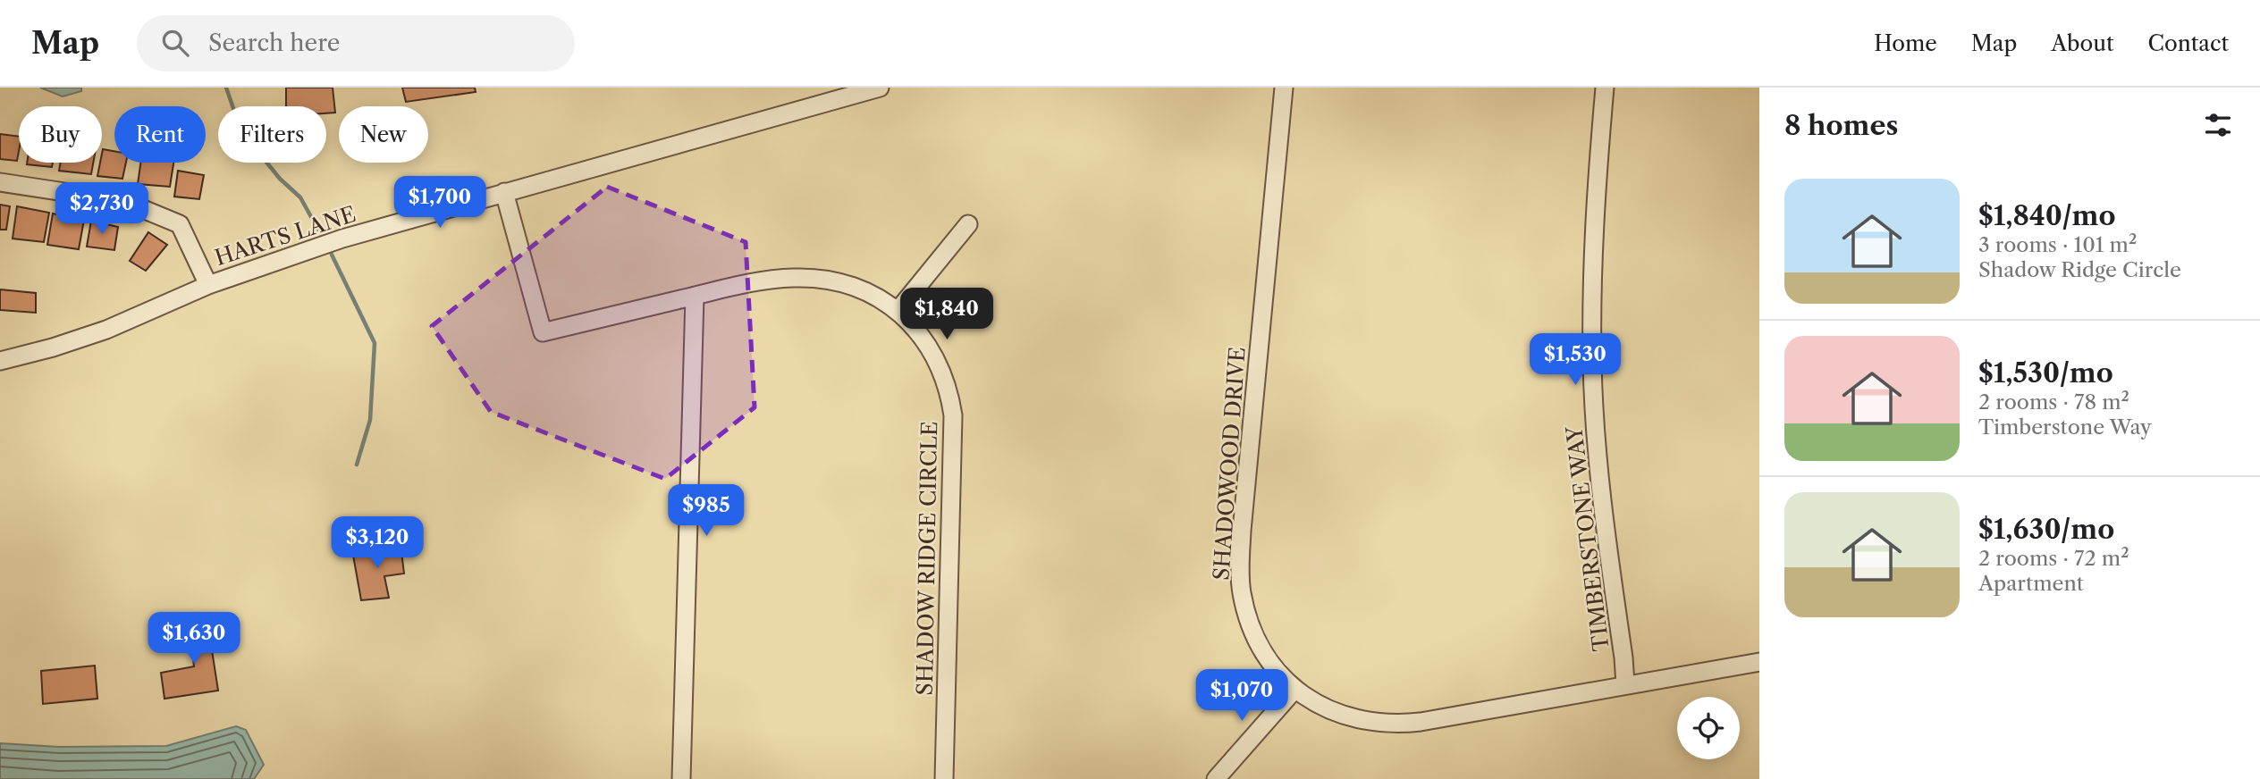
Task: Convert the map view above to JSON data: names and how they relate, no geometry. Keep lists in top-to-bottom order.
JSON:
{
  "streets": {
    "street": [
      "HARTS LANE",
      "SHADOWOOD DRIVE",
      "TIMBERSTONE WAY",
      "SHADOW RIDGE CIRCLE"
    ]
  },
  "crossings": [
    ["HARTS LANE", "SHADOW RIDGE CIRCLE"],
    ["SHADOWOOD DRIVE", "TIMBERSTONE WAY"]
  ],
  "page": {
    "header": "Map",
    "search": "Search here",
    "nav": [
      "Home",
      "Map",
      "About",
      "Contact"
    ],
    "heading": "8 homes",
    "chip": [
      "Buy",
      "Rent",
      "Filters",
      "New"
    ],
    "list": [
      {
        "name": "$1,840/mo",
        "note": "3 rooms · 101 m² · Shadow Ridge Circle"
      },
      {
        "name": "$1,530/mo",
        "note": "2 rooms · 78 m² · Timberstone Way"
      },
      {
        "name": "$1,630/mo",
        "note": "2 rooms · 72 m² · Apartment"
      }
    ],
    "price": [
      "$1,700",
      "$2,730",
      "$1,840",
      "$1,530",
      "$985",
      "$3,120",
      "$1,630",
      "$1,070"
    ]
  }
}
